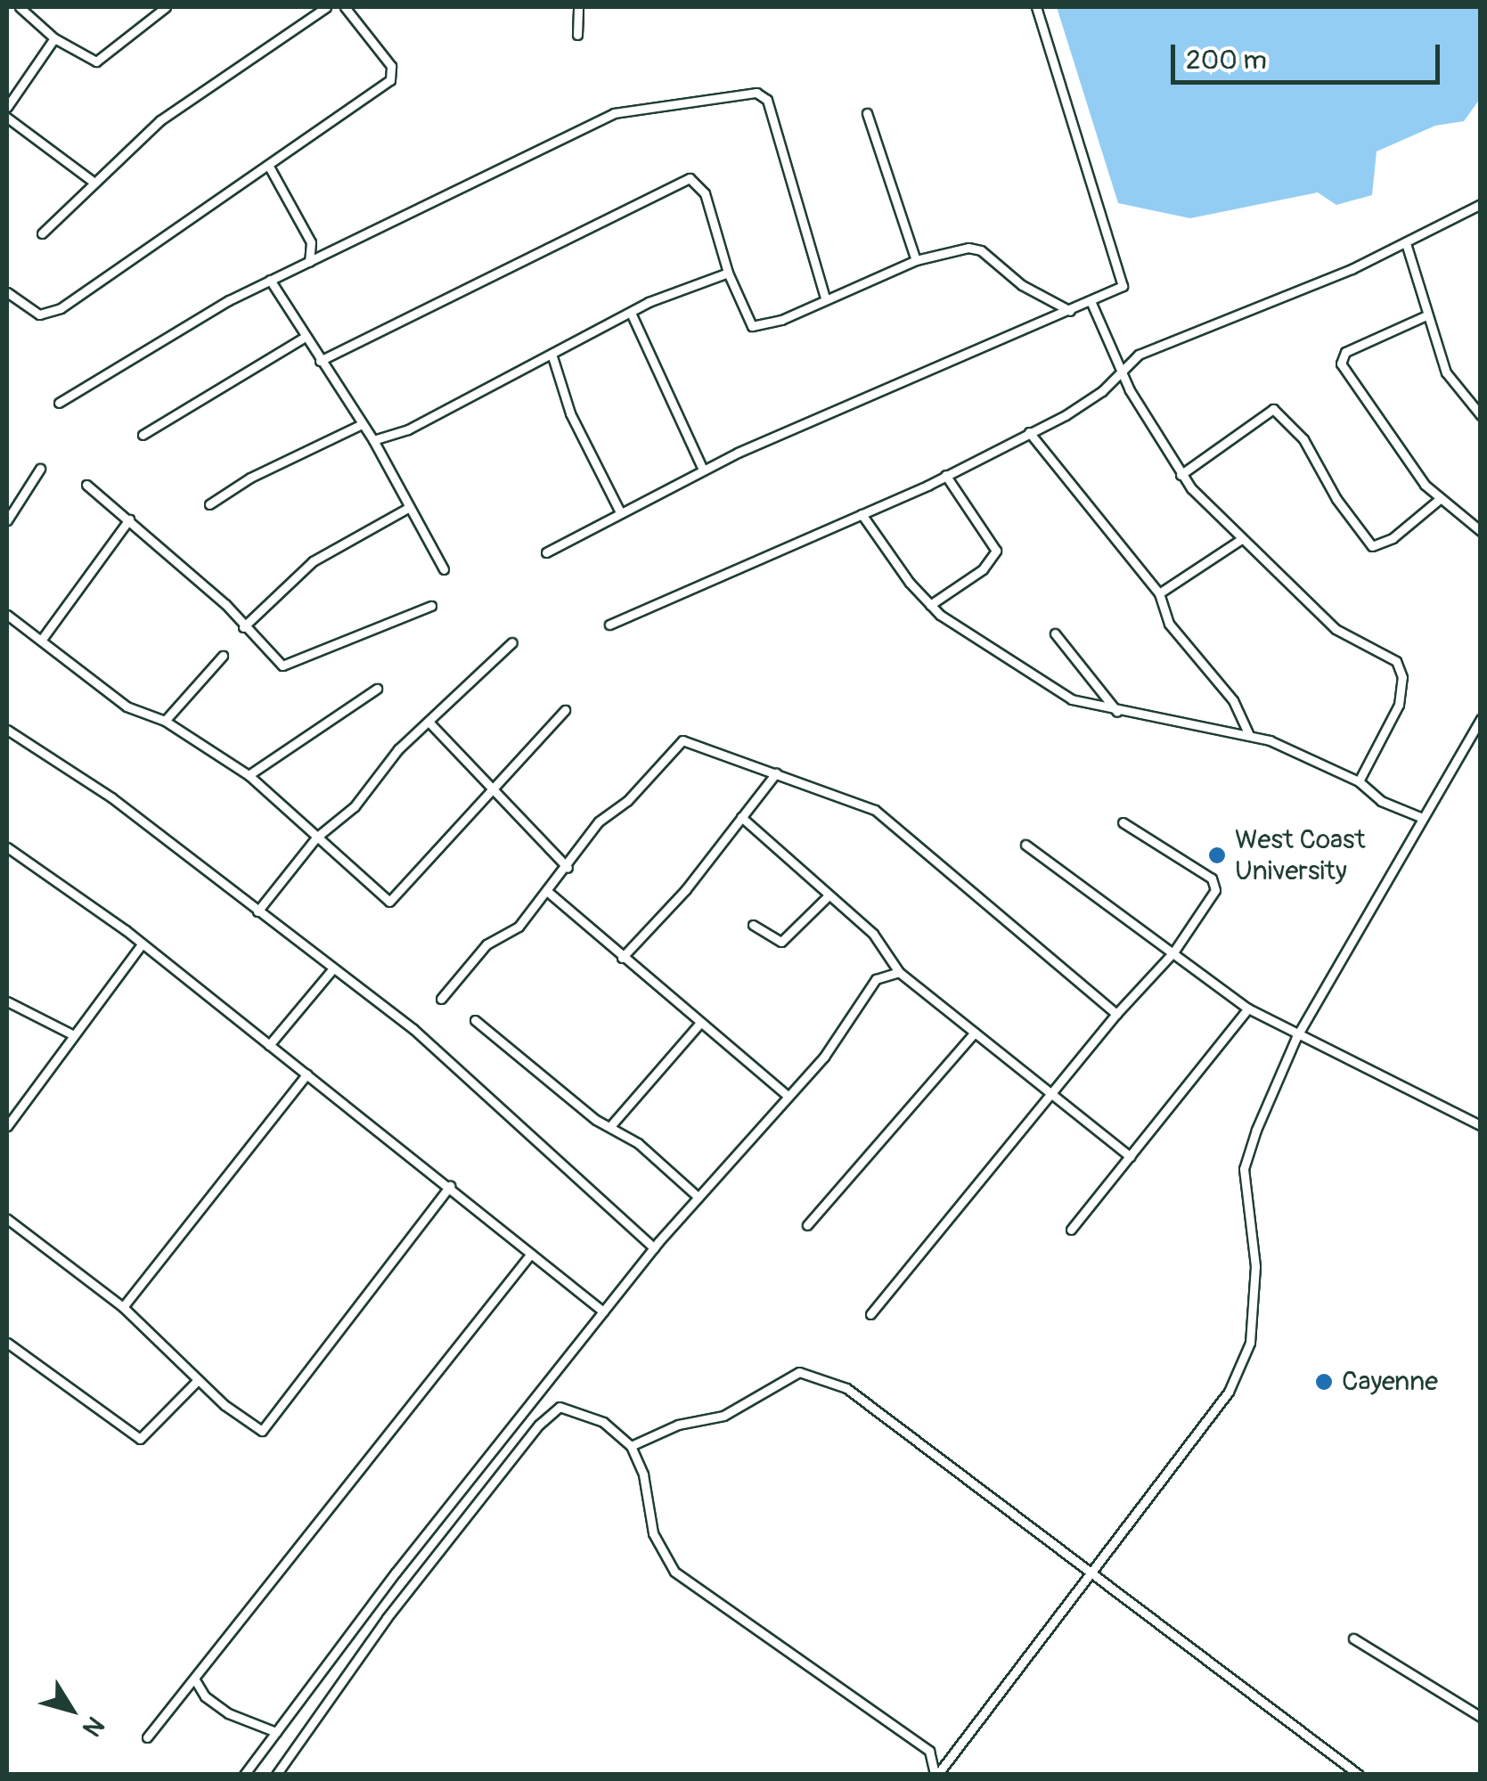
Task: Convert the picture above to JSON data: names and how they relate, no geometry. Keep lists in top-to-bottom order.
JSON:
{
  "places": ["West Coast University", "Cayenne"],
  "scale_bar": "200 m",
  "north": "bottom right"
}
